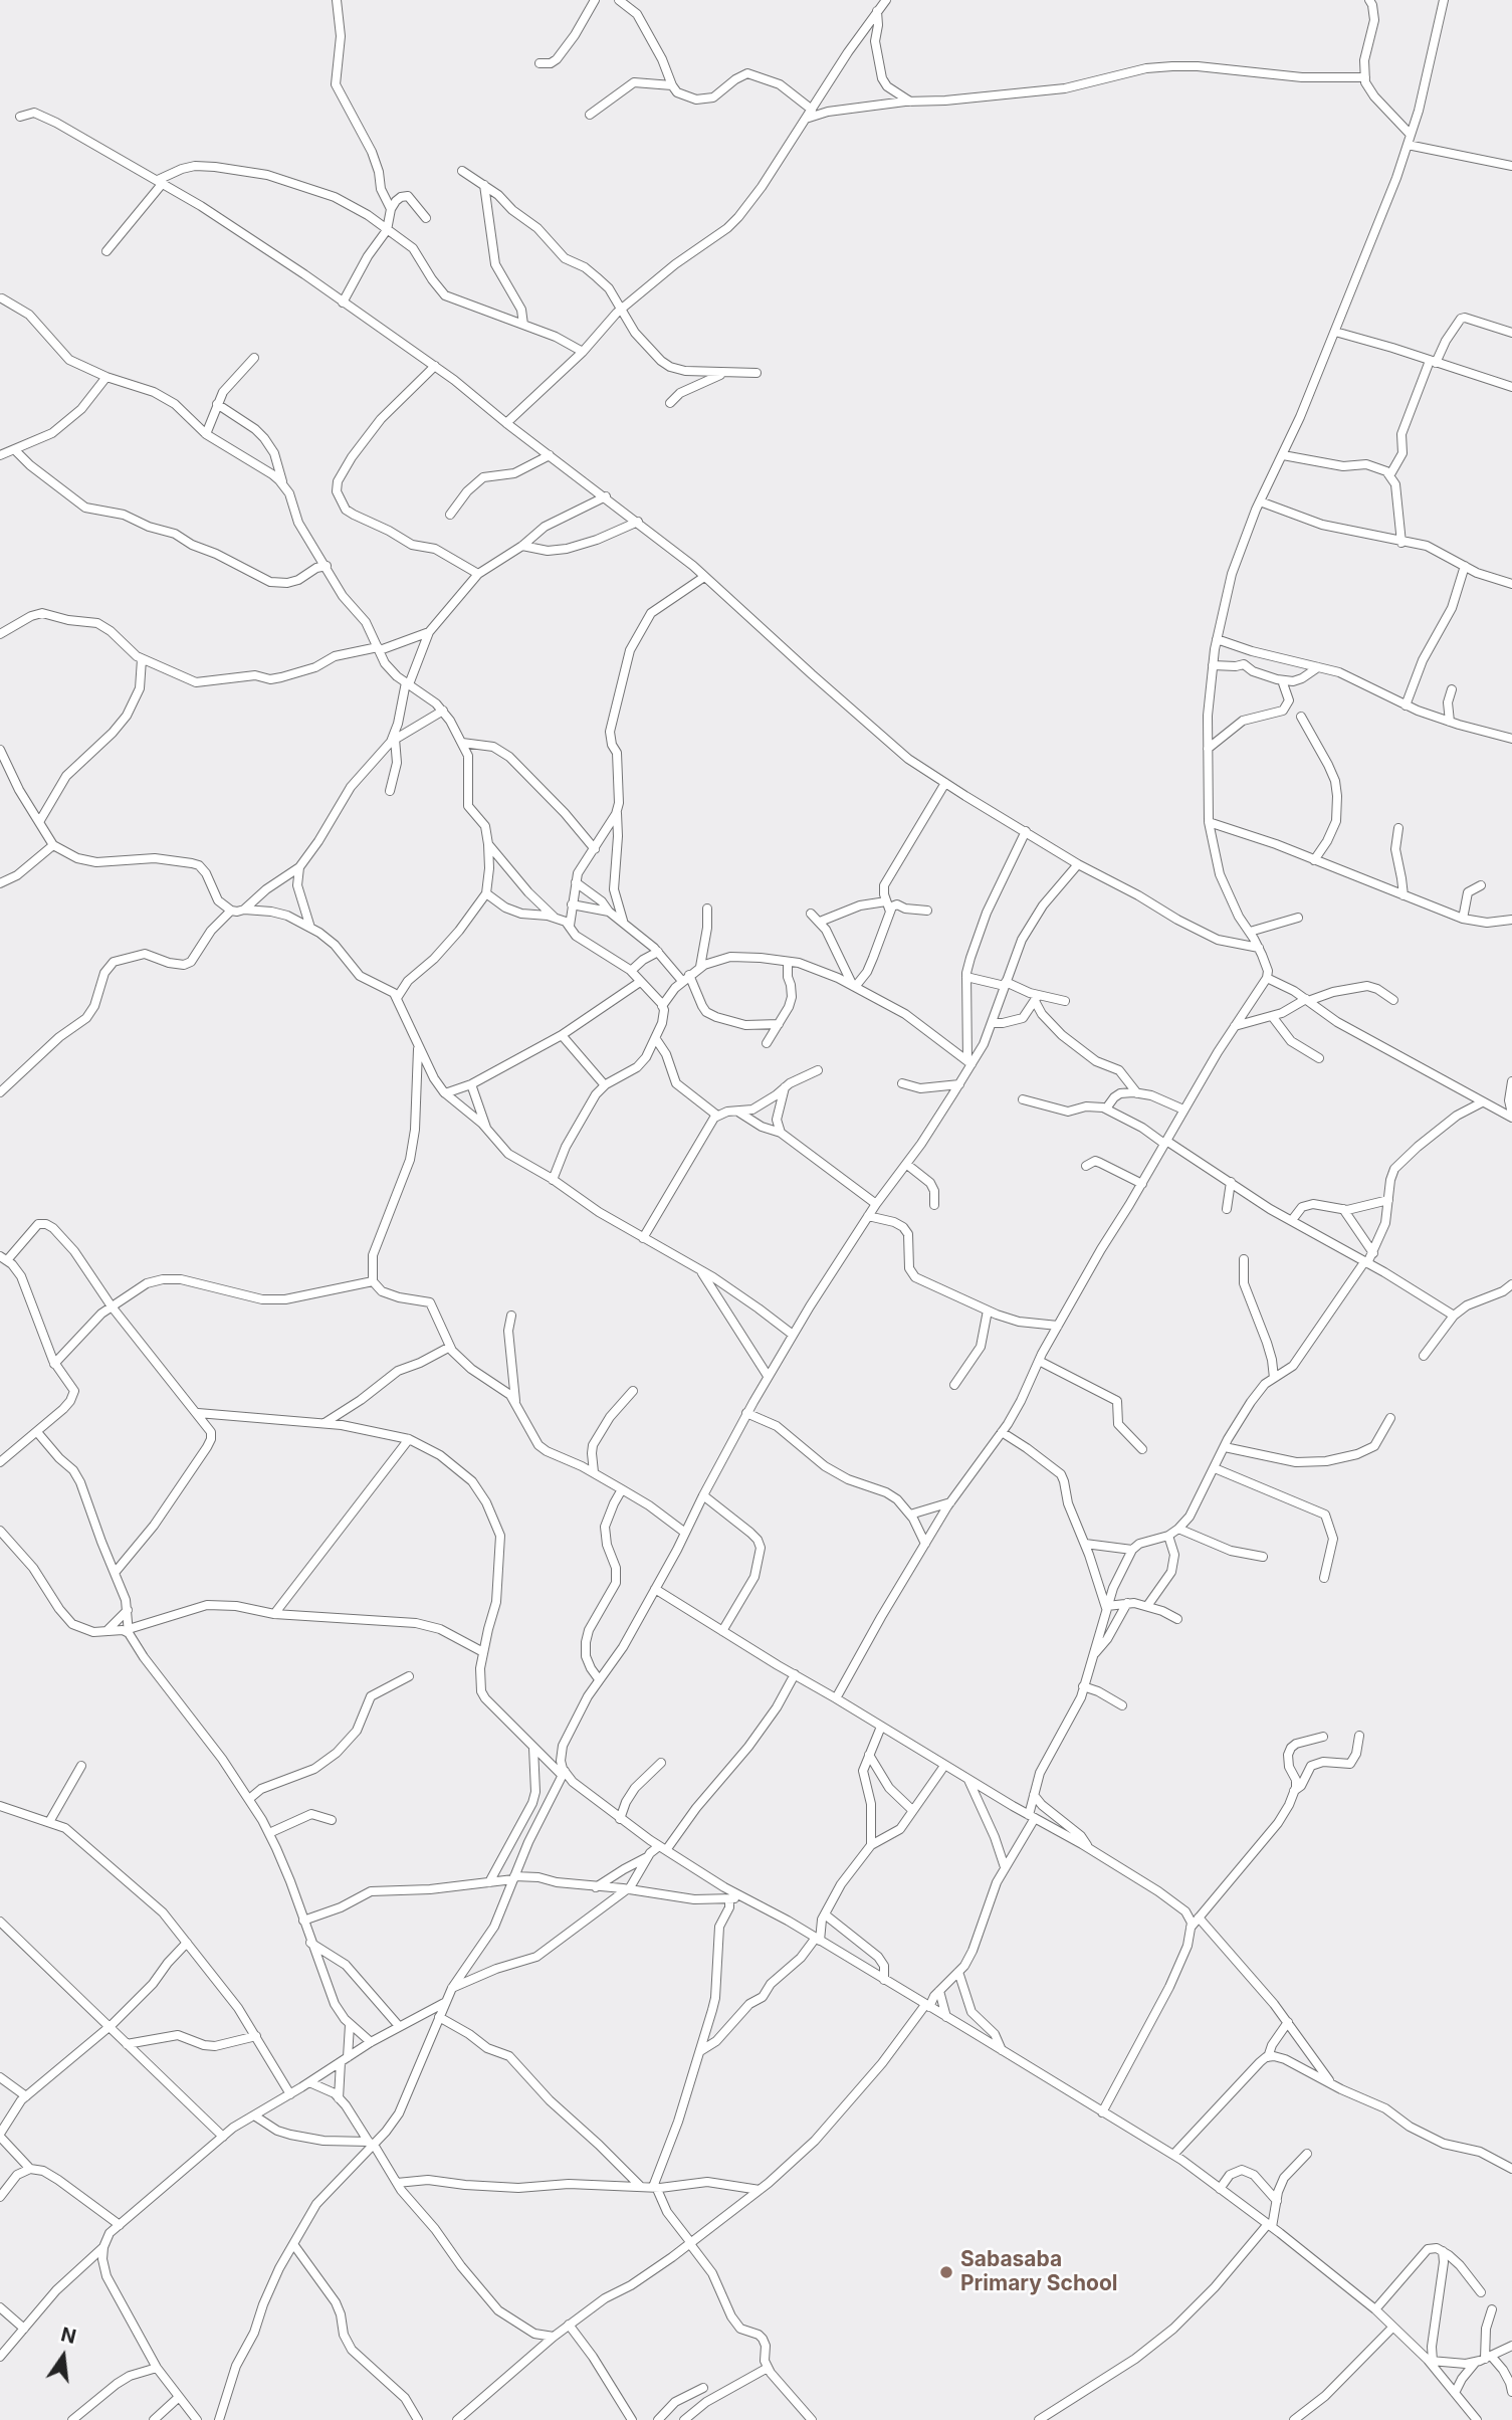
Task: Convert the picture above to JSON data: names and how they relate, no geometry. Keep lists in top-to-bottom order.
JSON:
{
  "places": ["Sabasaba Primary School"],
  "north": "top"
}
